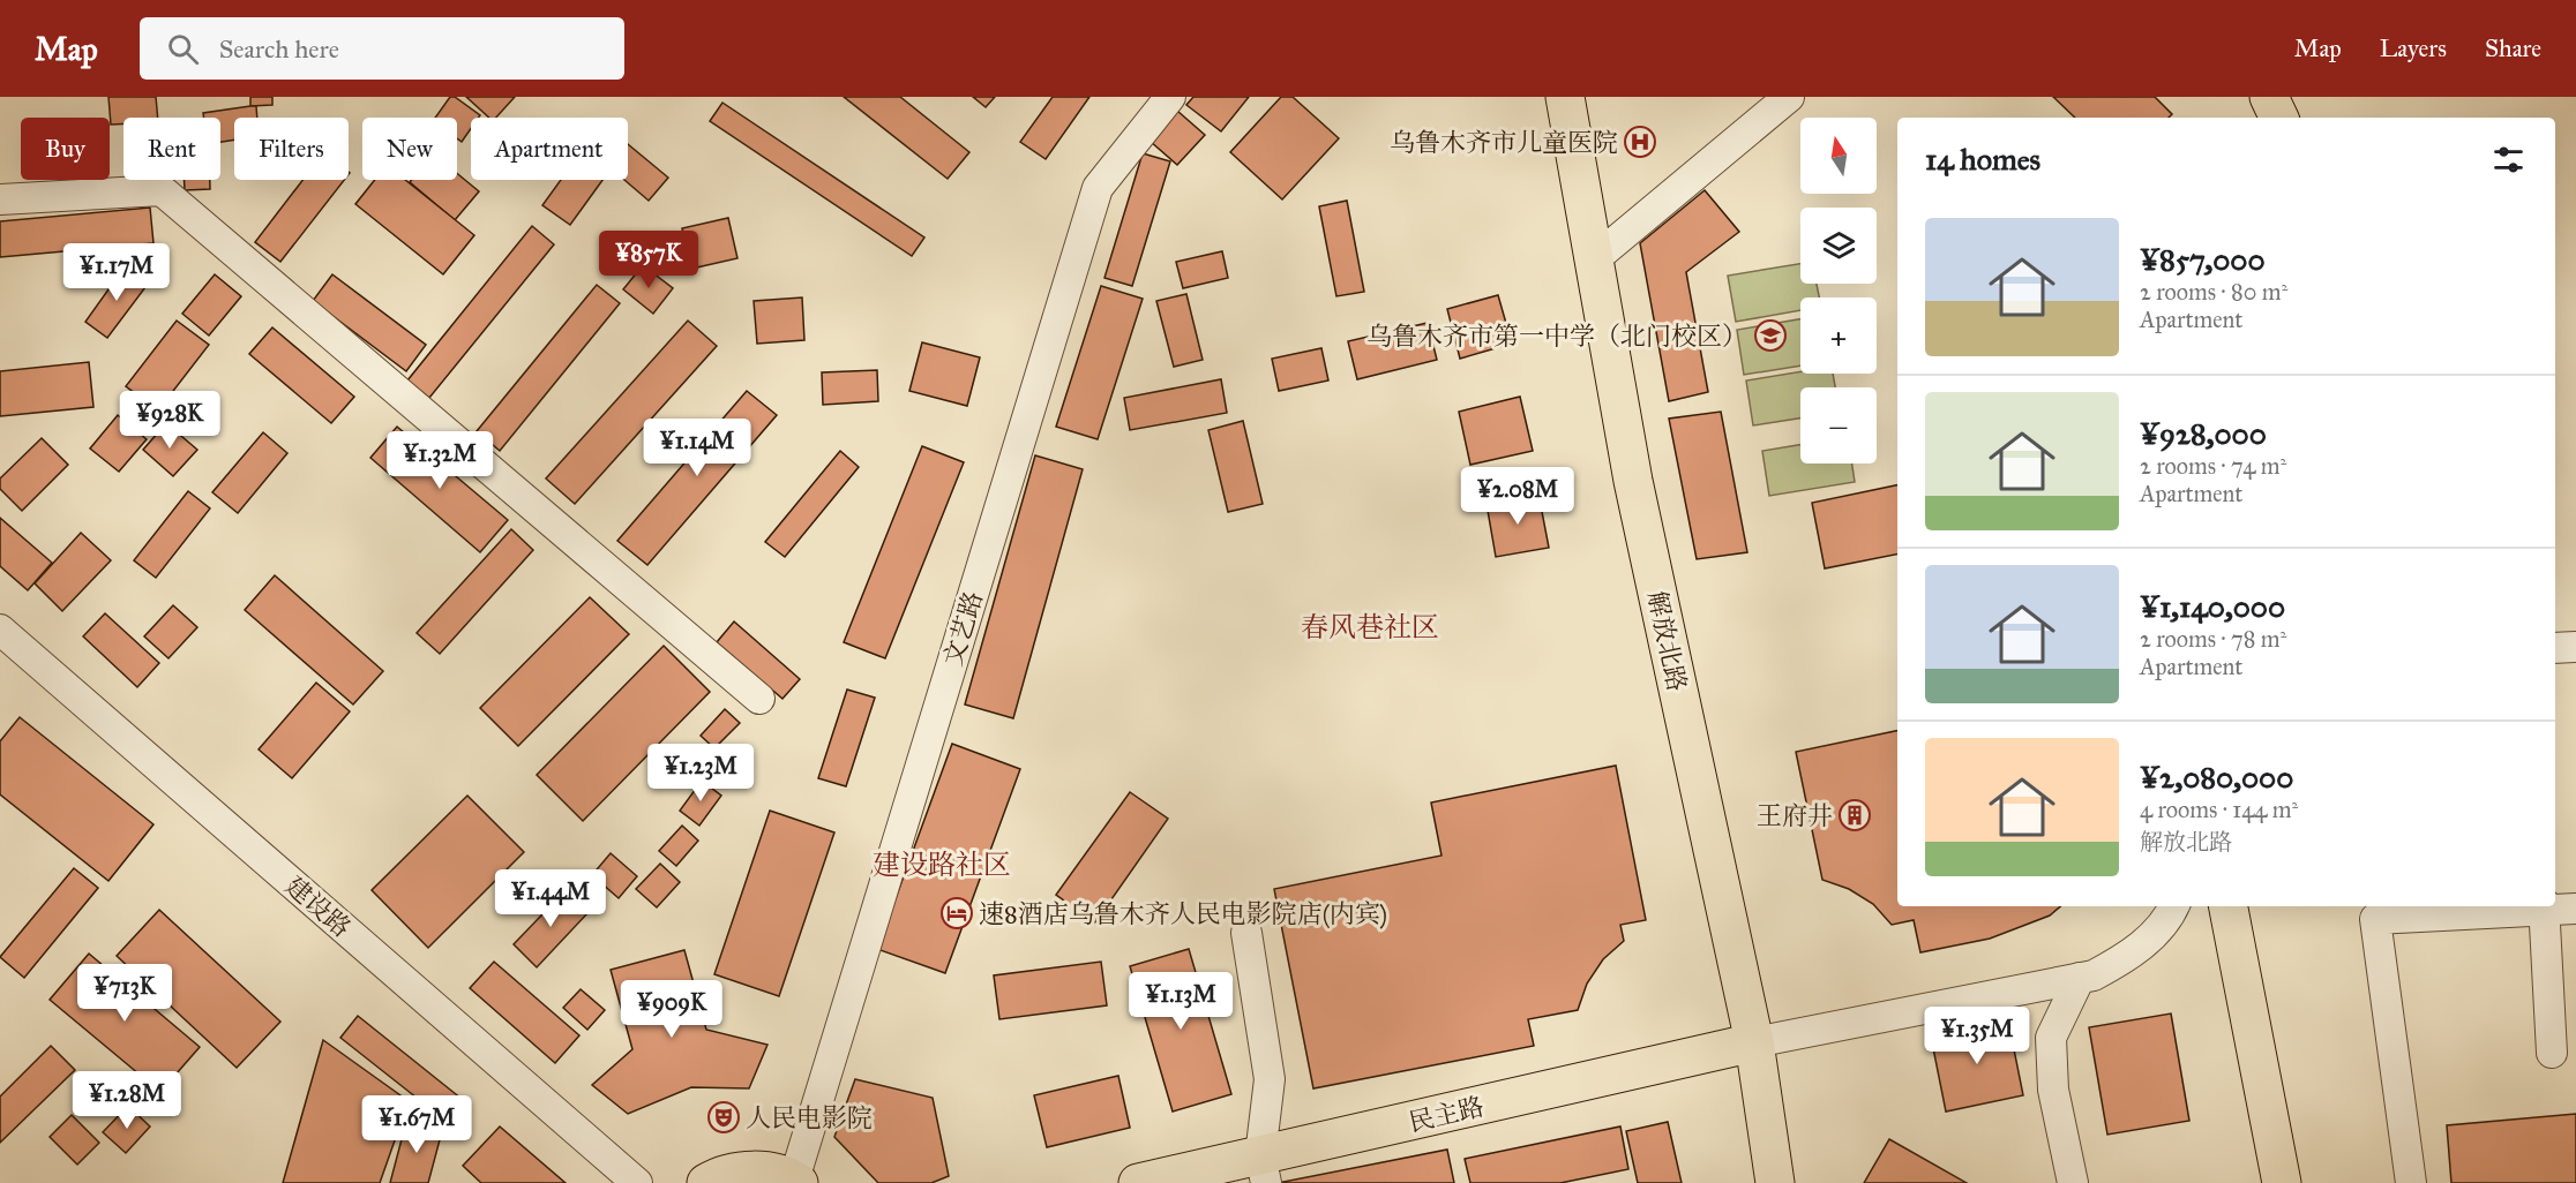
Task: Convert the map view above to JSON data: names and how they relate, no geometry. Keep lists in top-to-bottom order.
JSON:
{
  "streets": {
    "main road": ["解放北路", "民主路"],
    "street": ["文艺路", "建设路"]
  },
  "crossings": [
    ["解放北路", "民主路"]
  ],
  "districts": ["春风巷社区", "建设路社区"],
  "places": {
    "hospital": ["乌鲁木齐市儿童医院"],
    "school or university": ["乌鲁木齐市第一中学（北门校区）"],
    "building": ["王府井"],
    "hotel": ["速8酒店乌鲁木齐人民电影院店(内宾)"],
    "theatre": ["人民电影院"]
  },
  "north": "top",
  "page": {
    "header": "Map",
    "search": "Search here",
    "nav": ["Map", "Layers", "Share"],
    "map_buttons": ["+", "−"],
    "chip": [
      "Buy",
      "Rent",
      "Filters",
      "New",
      "Apartment"
    ],
    "heading": "14 homes",
    "list": [
      {
        "name": "¥857,000",
        "note": "2 rooms · 80 m² · Apartment"
      },
      {
        "name": "¥928,000",
        "note": "2 rooms · 74 m² · Apartment"
      },
      {
        "name": "¥1,140,000",
        "note": "2 rooms · 78 m² · Apartment"
      },
      {
        "name": "¥2,080,000",
        "note": "4 rooms · 144 m² · 解放北路"
      }
    ],
    "price": [
      "¥857K",
      "¥1.17M",
      "¥928K",
      "¥1.14M",
      "¥1.32M",
      "¥2.08M",
      "¥1.23M",
      "¥1.44M",
      "¥713K",
      "¥1.13M",
      "¥909K",
      "¥1.35M",
      "¥1.28M",
      "¥1.67M"
    ]
  }
}
